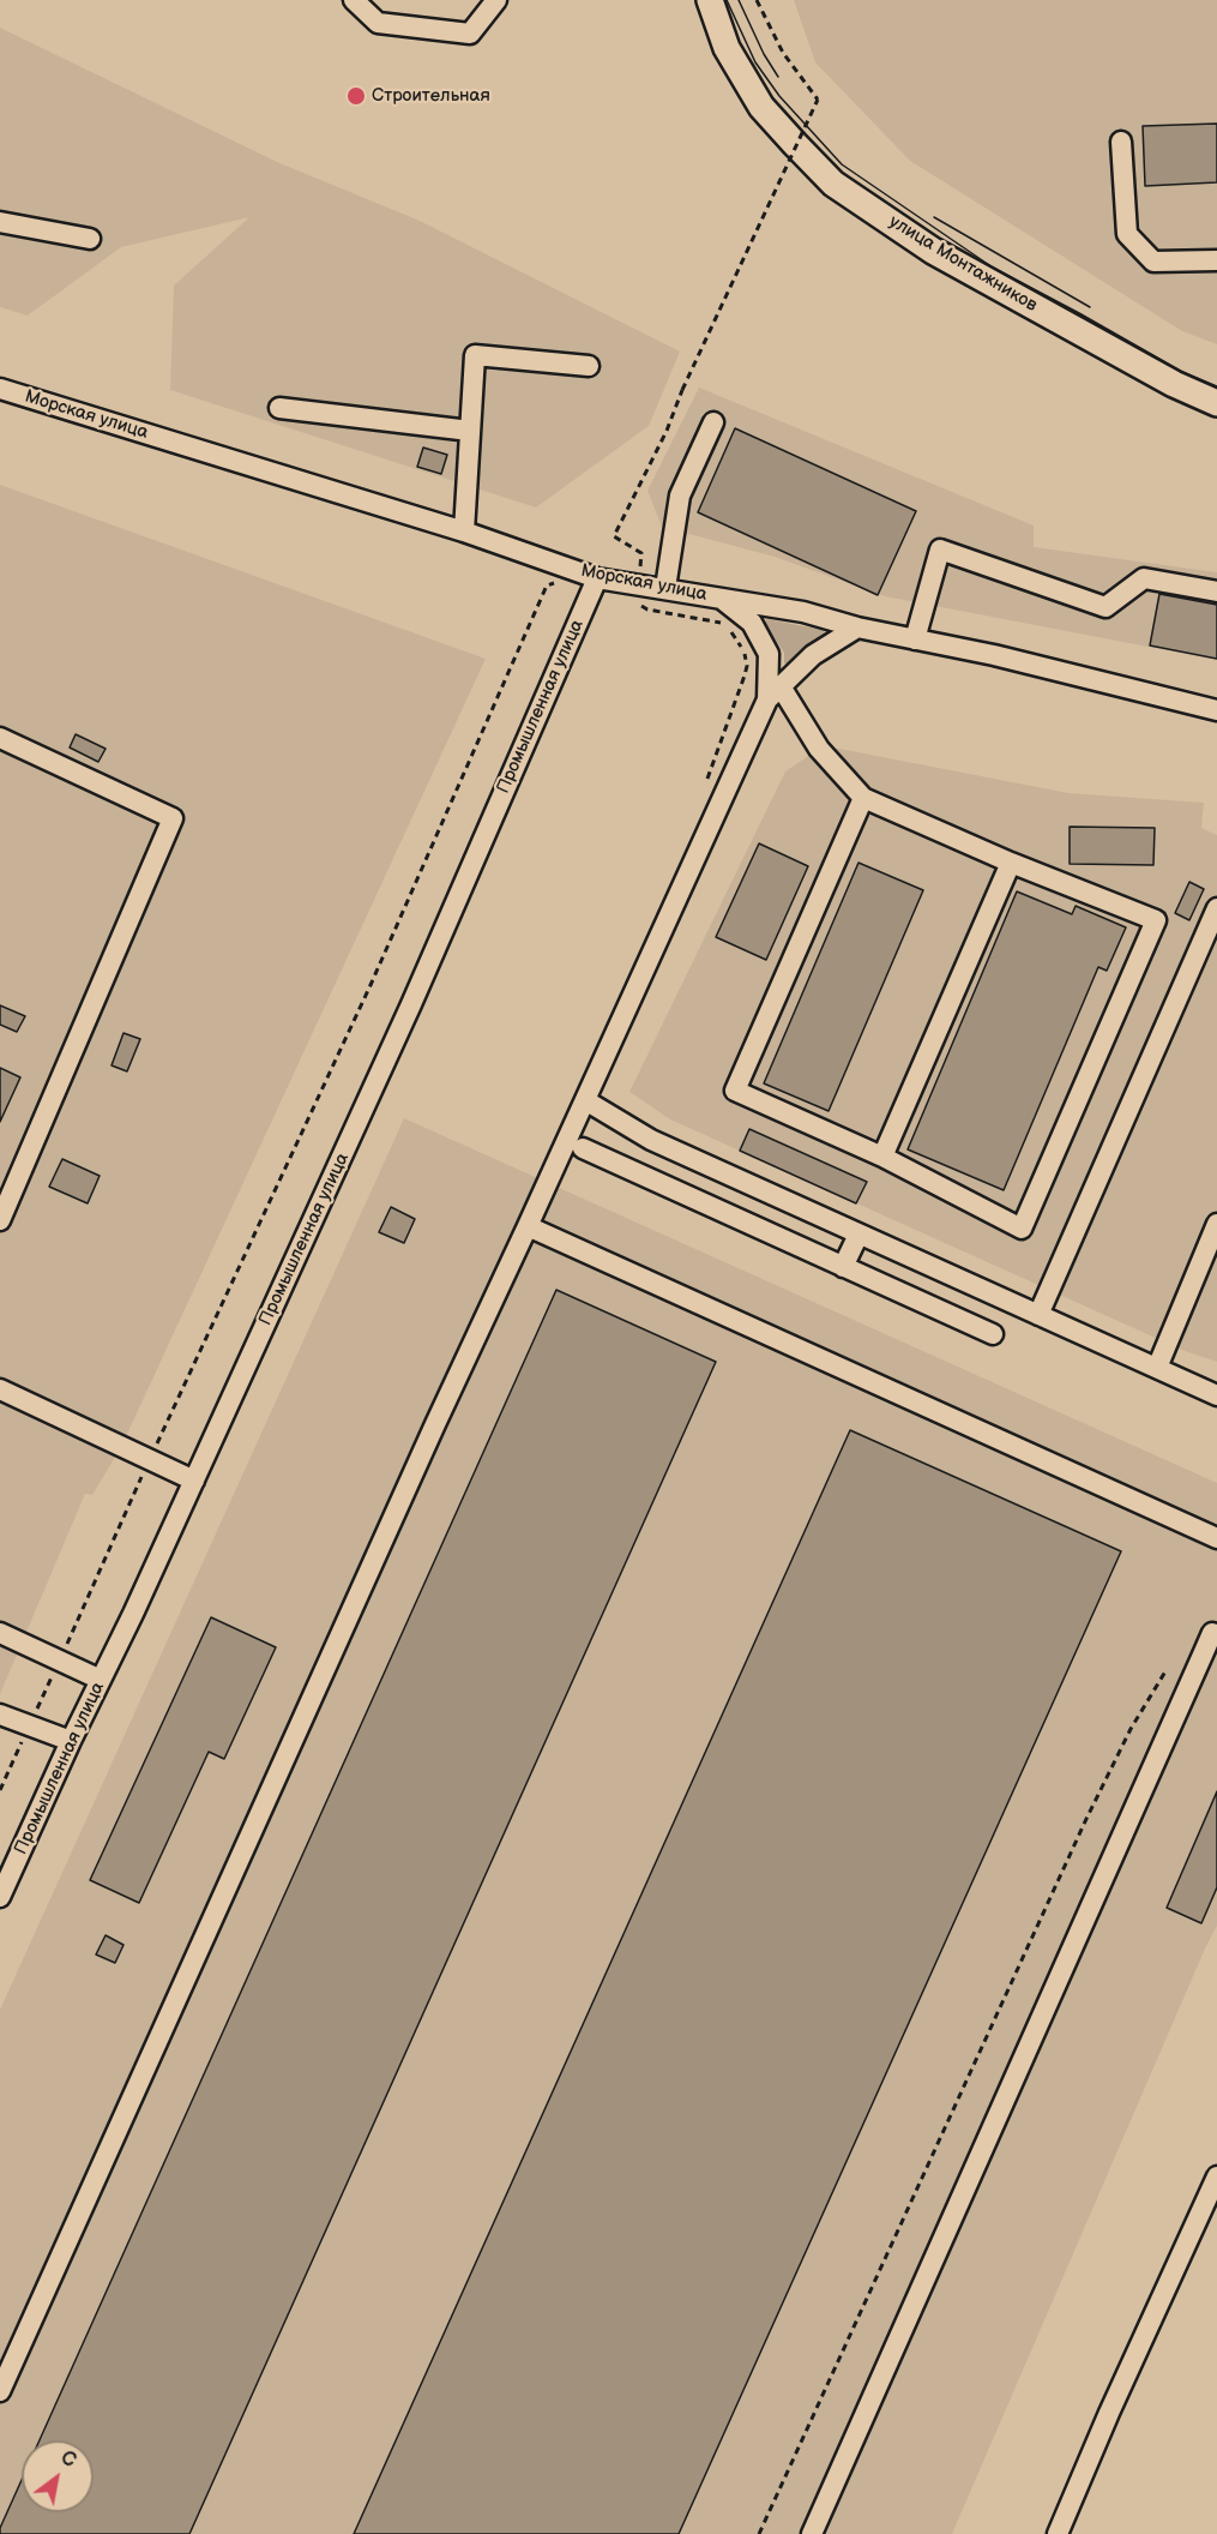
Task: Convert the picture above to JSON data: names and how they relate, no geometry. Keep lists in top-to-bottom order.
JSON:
{
  "streets": {
    "main road": ["улица Монтажников"],
    "street": ["Морская улица", "Промышленная улица"]
  },
  "crossings": [
    ["Морская улица", "Промышленная улица"]
  ],
  "places": ["Строительная"],
  "north": "top right"
}
